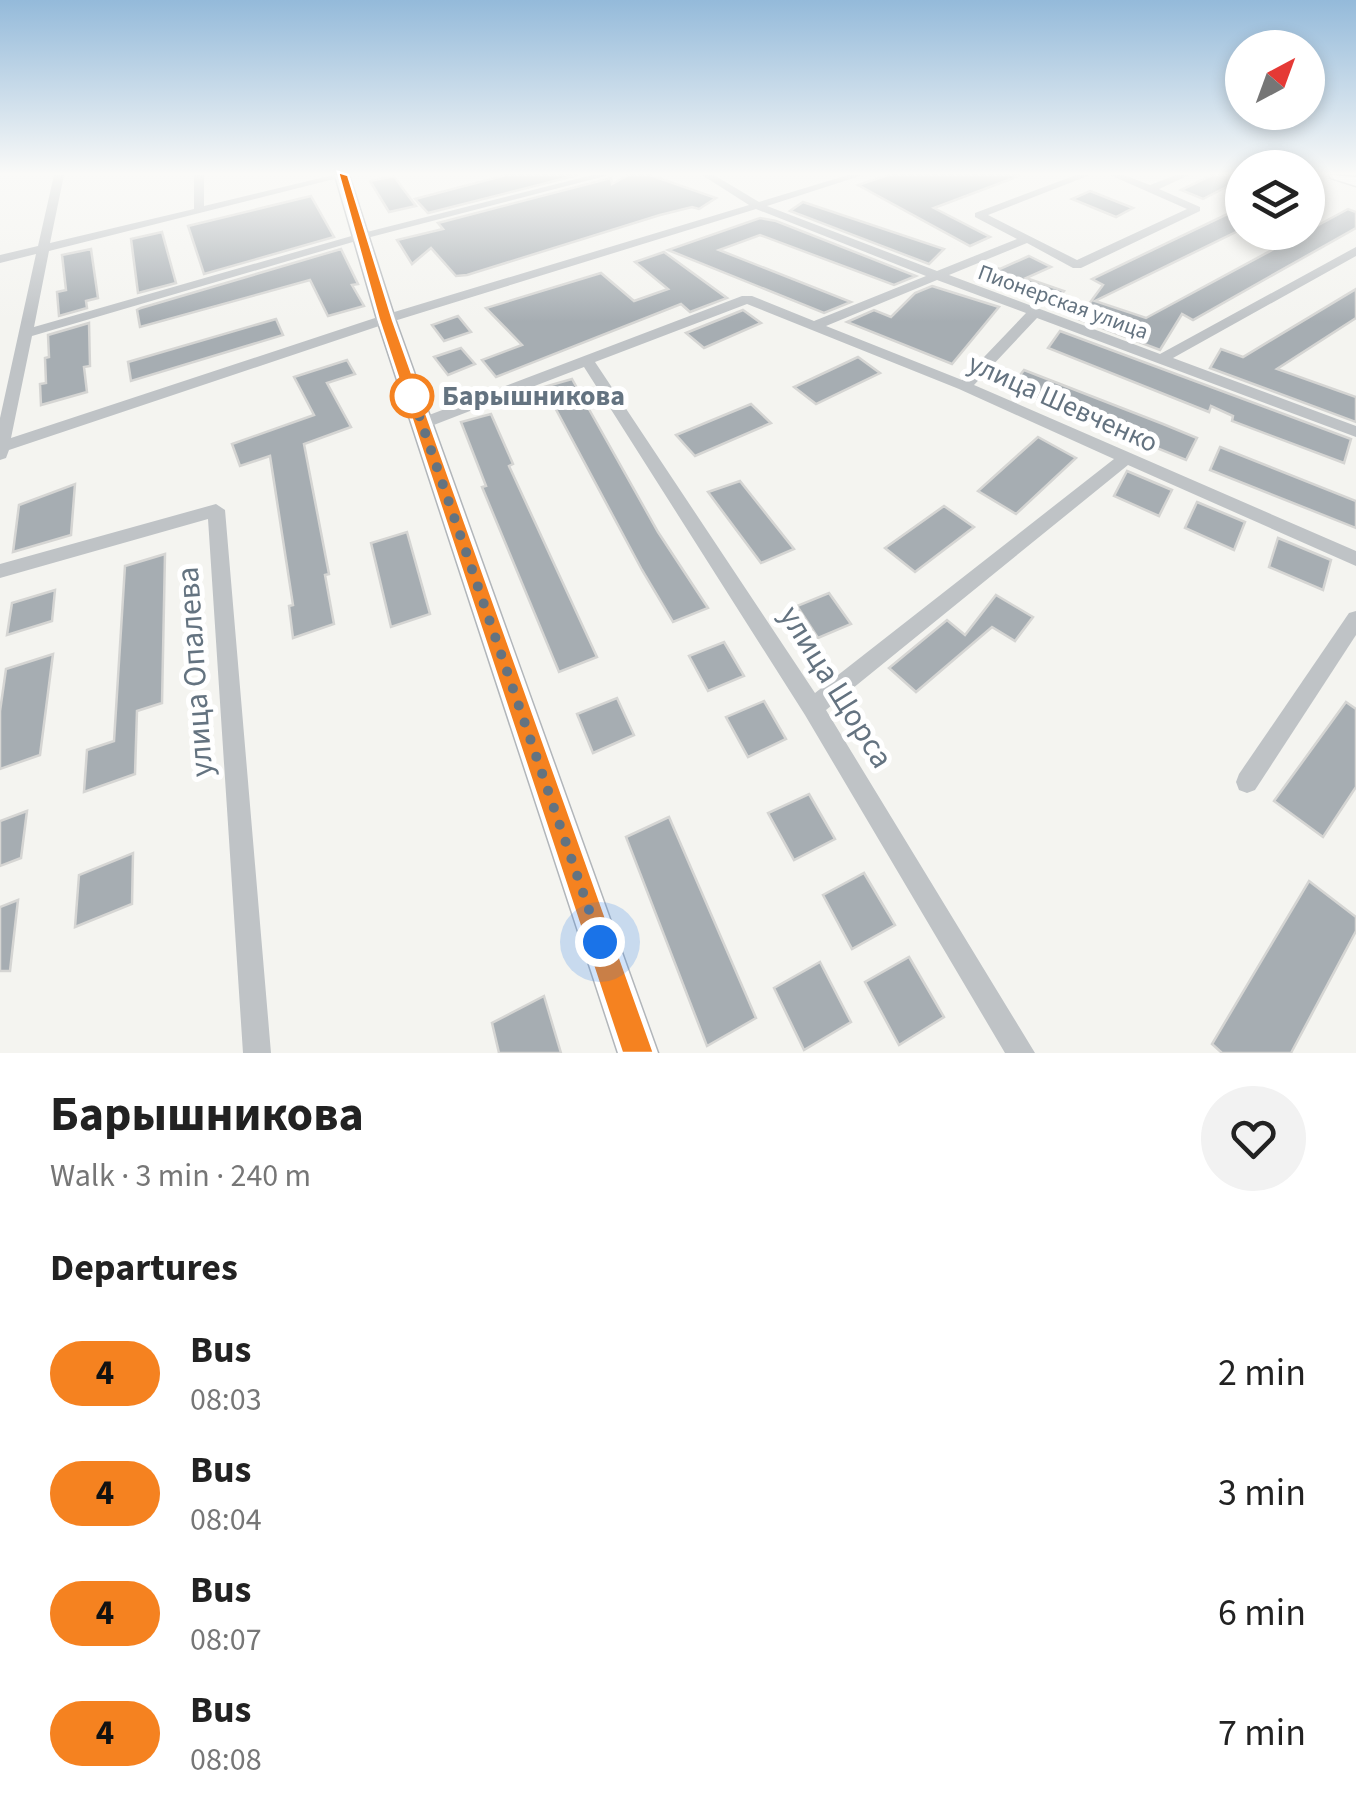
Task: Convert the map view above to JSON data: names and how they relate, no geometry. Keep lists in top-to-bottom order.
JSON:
{
  "streets": {
    "street": [
      "Пионерская улица",
      "улица Шевченко",
      "улица Опалева",
      "улица Щорса"
    ]
  },
  "crossings": [
    ["улица Шевченко", "улица Щорса"]
  ],
  "places": ["Барышникова"],
  "lines": ["bus line 4"],
  "north": "top right",
  "page": {
    "heading": [
      ["Барышникова", "Walk · 3 min · 240 m"],
      "Departures"
    ],
    "list": [
      {
        "mark": "4",
        "name": "Bus",
        "note": "08:03",
        "value": "2 min"
      },
      {
        "mark": "4",
        "name": "Bus",
        "note": "08:04",
        "value": "3 min"
      },
      {
        "mark": "4",
        "name": "Bus",
        "note": "08:07",
        "value": "6 min"
      },
      {
        "mark": "4",
        "name": "Bus",
        "note": "08:08",
        "value": "7 min"
      }
    ]
  }
}
